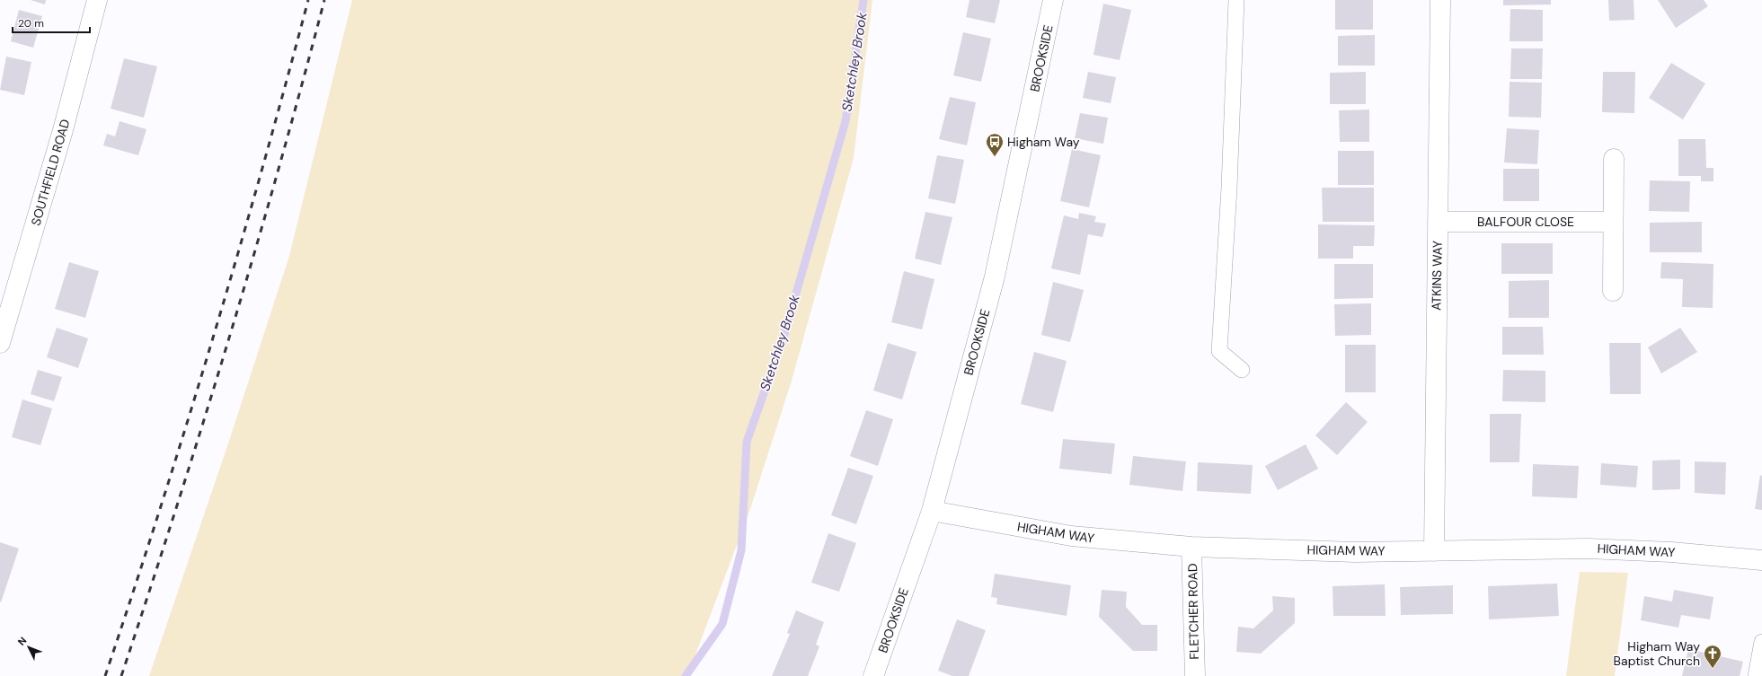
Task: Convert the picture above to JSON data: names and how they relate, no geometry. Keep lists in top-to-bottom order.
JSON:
{
  "streets": {
    "street": [
      "BROOKSIDE",
      "SOUTHFIELD ROAD",
      "BALFOUR CLOSE",
      "ATKINS WAY",
      "HIGHAM WAY",
      "FLETCHER ROAD"
    ]
  },
  "crossings": [
    ["BROOKSIDE", "HIGHAM WAY"],
    ["BALFOUR CLOSE", "ATKINS WAY"],
    ["ATKINS WAY", "HIGHAM WAY"],
    ["HIGHAM WAY", "FLETCHER ROAD"]
  ],
  "water": ["Sketchley Brook"],
  "places": {
    "bus stop": ["Higham Way"],
    "church": ["Higham Way Baptist Church"]
  },
  "scale_bar": "20 m",
  "north": "top left"
}
